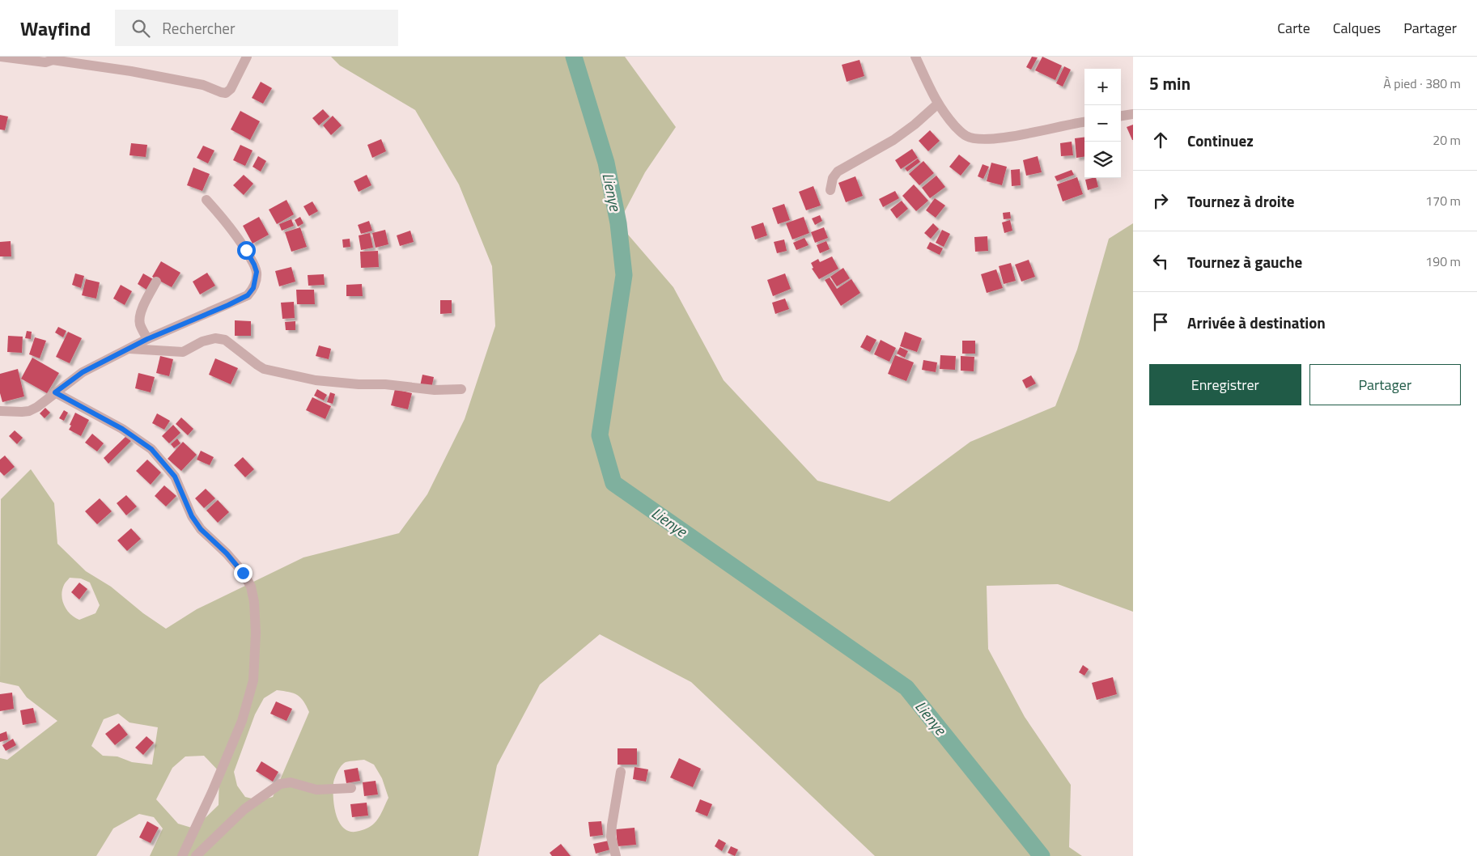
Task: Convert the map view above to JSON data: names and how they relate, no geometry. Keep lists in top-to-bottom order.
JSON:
{
  "water": ["Lienye"],
  "page": {
    "header": "Wayfind",
    "search": "Rechercher",
    "nav": ["Carte", "Calques", "Partager"],
    "heading": ["5 min", "À pied · 380 m"],
    "map_buttons": ["+", "−"],
    "list": [
      ["Continuez", "20 m"],
      ["Tournez à droite", "170 m"],
      ["Tournez à gauche", "190 m"],
      "Arrivée à destination"
    ],
    "buttons": ["Enregistrer", "Partager"]
  }
}
